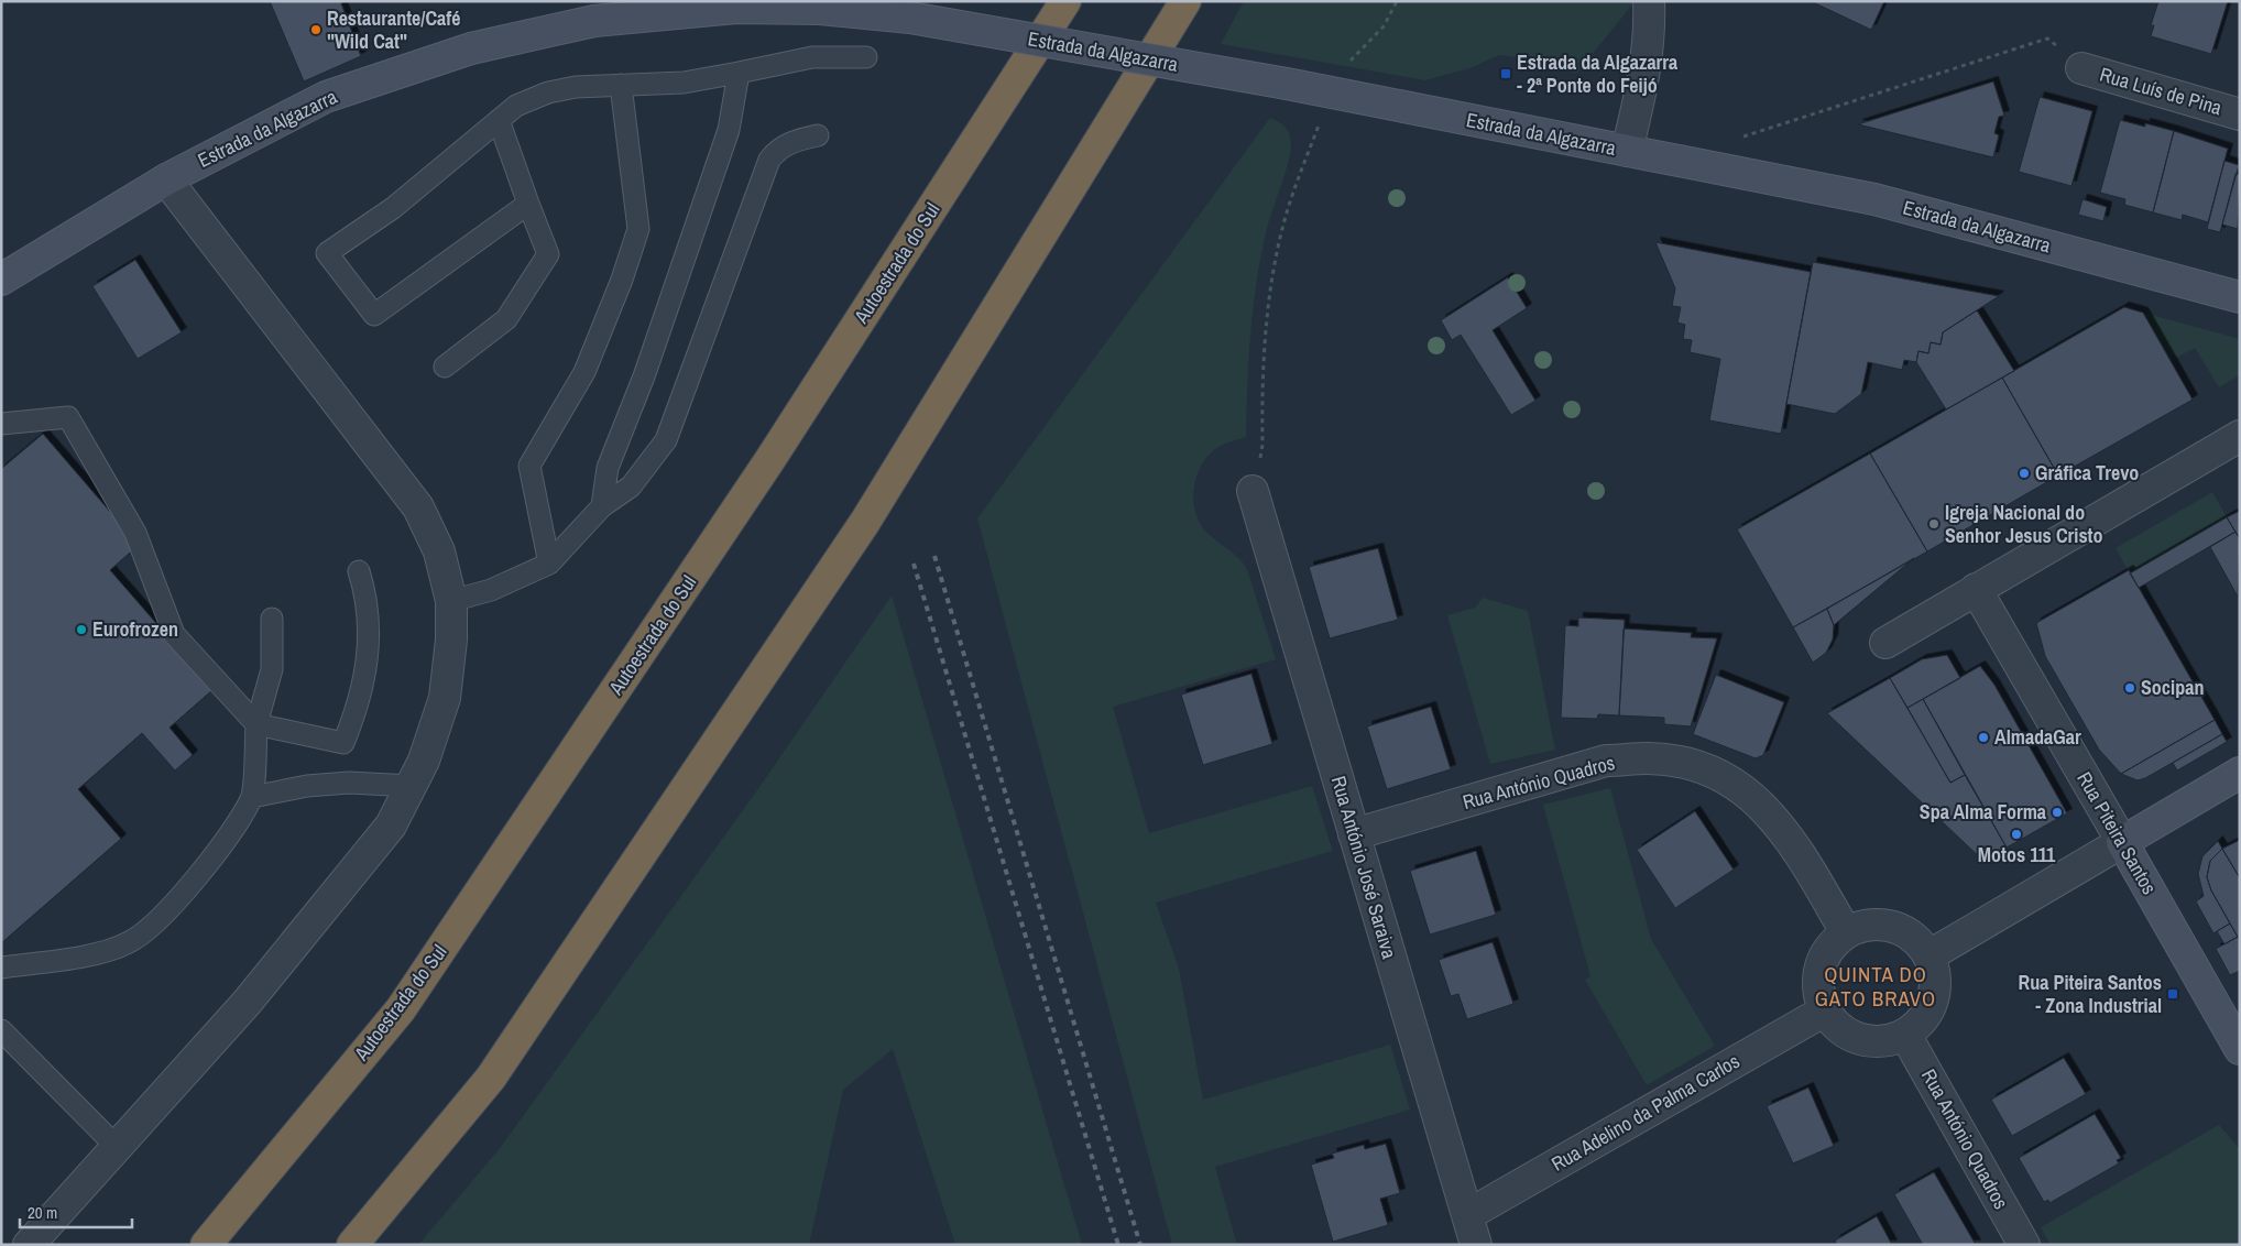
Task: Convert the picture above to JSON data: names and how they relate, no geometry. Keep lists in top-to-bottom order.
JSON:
{
  "streets": {
    "highway": ["Autoestrada do Sul"],
    "main road": ["Estrada da Algazarra", "Rua Piteira Santos"],
    "street": [
      "Rua Luís de Pina",
      "Rua António Quadros",
      "Rua António José Saraiva",
      "Rua Adelino da Palma Carlos"
    ]
  },
  "crossings": [
    ["Rua António Quadros", "Rua António José Saraiva"],
    ["Rua António Quadros", "Rua Adelino da Palma Carlos"],
    ["Rua António José Saraiva", "Rua Adelino da Palma Carlos"]
  ],
  "districts": ["QUINTA DO GATO BRAVO"],
  "places": {
    "other": [
      "Restaurante/Café \"Wild Cat\"",
      "Gráfica Trevo",
      "Igreja Nacional do Senhor Jesus Cristo",
      "Eurofrozen",
      "Socipan",
      "AlmadaGar",
      "Spa Alma Forma",
      "Motos 111"
    ],
    "transit": ["Estrada da Algazarra - 2ª Ponte do Feijó", "Rua Piteira Santos - Zona Industrial"]
  },
  "scale_bar": "20 m"
}
